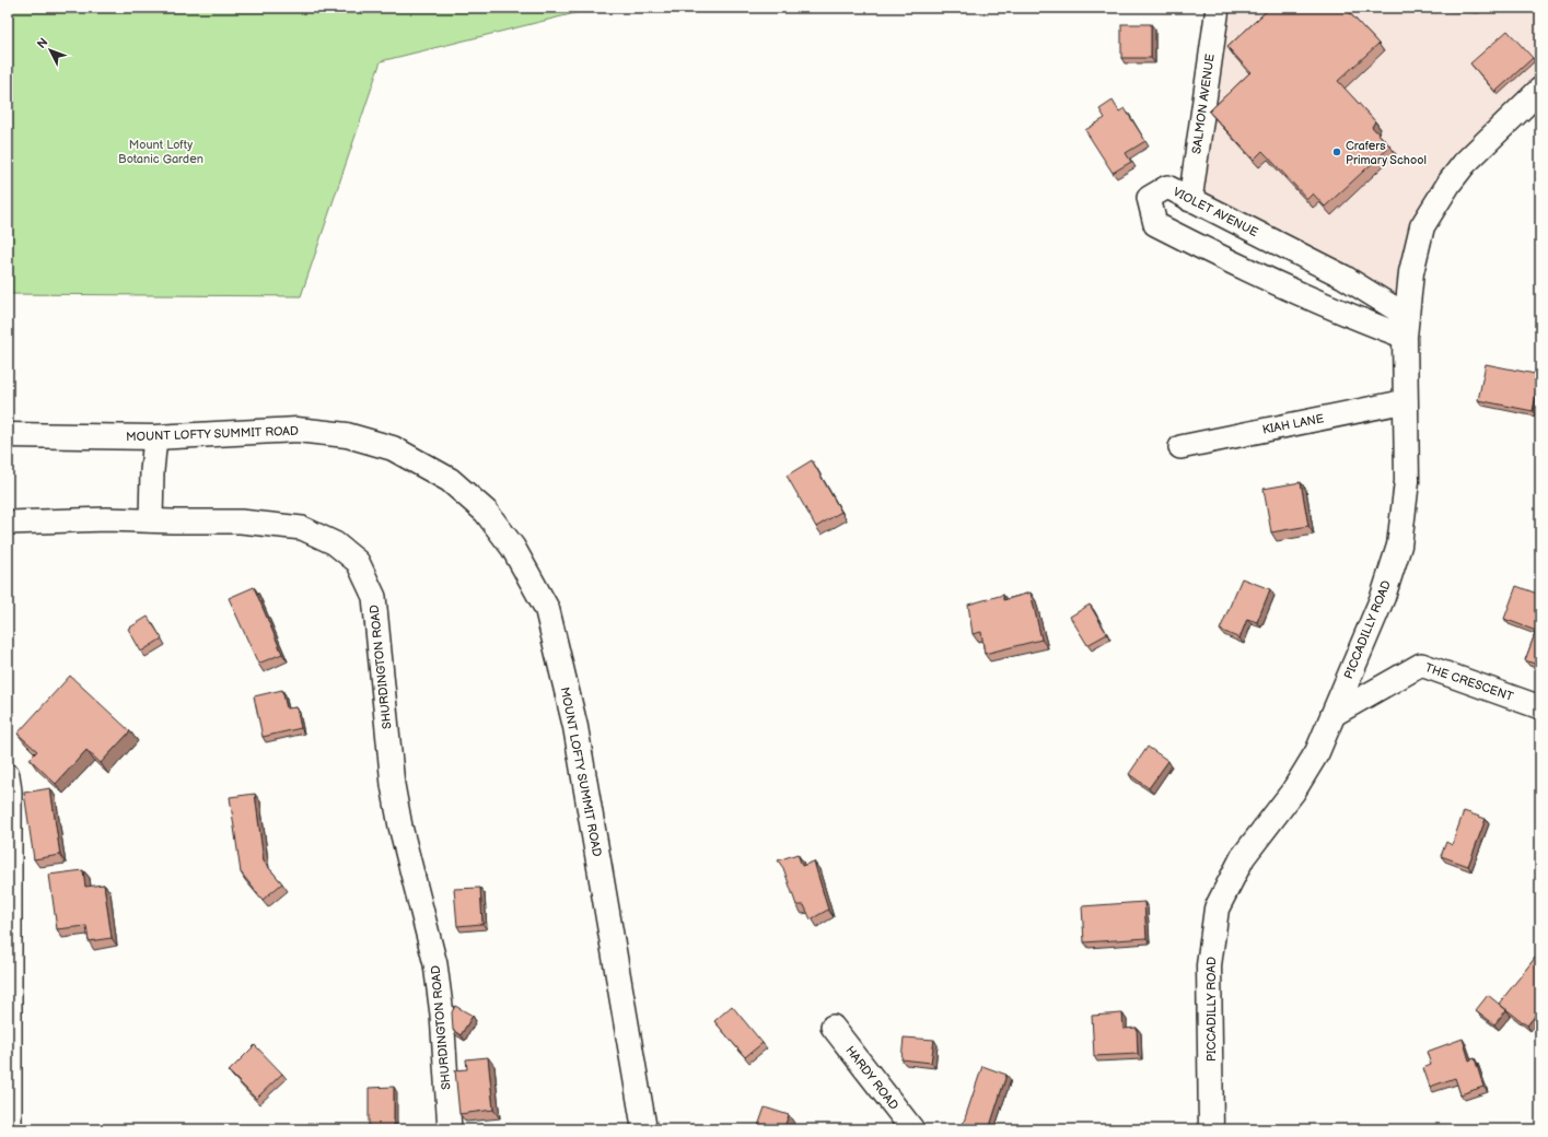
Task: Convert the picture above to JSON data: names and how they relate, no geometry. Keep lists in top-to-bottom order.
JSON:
{
  "streets": {
    "main road": ["MOUNT LOFTY SUMMIT ROAD", "PICCADILLY ROAD"],
    "street": [
      "SALMON AVENUE",
      "VIOLET AVENUE",
      "KIAH LANE",
      "SHURDINGTON ROAD",
      "THE CRESCENT",
      "HARDY ROAD"
    ]
  },
  "crossings": [
    ["SALMON AVENUE", "VIOLET AVENUE"],
    ["VIOLET AVENUE", "PICCADILLY ROAD"],
    ["KIAH LANE", "PICCADILLY ROAD"],
    ["PICCADILLY ROAD", "THE CRESCENT"]
  ],
  "parks": ["Mount Lofty Botanic Garden"],
  "places": ["Crafers Primary School"],
  "north": "top left"
}
